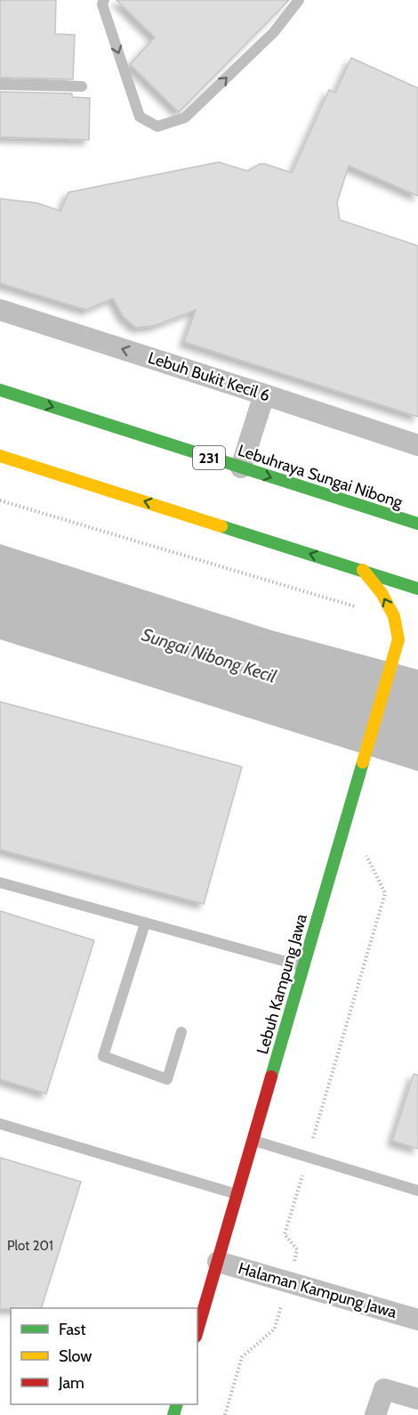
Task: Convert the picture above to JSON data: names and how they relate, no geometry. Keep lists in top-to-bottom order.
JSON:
{
  "streets": {
    "main road": ["231", "Lebuhraya Sungai Nibong", "Lebuh Kampung Jawa"],
    "street": ["Lebuh Bukit Kecil 6", "Halaman Kampung Jawa"]
  },
  "crossings": [
    ["Lebuh Kampung Jawa", "Halaman Kampung Jawa"]
  ],
  "one_way": ["Lebuh Bukit Kecil 6"],
  "water": ["Sungai Nibong Kecil"],
  "house_numbers": ["Plot 201"],
  "legend": ["Fast", "Slow", "Jam"]
}
